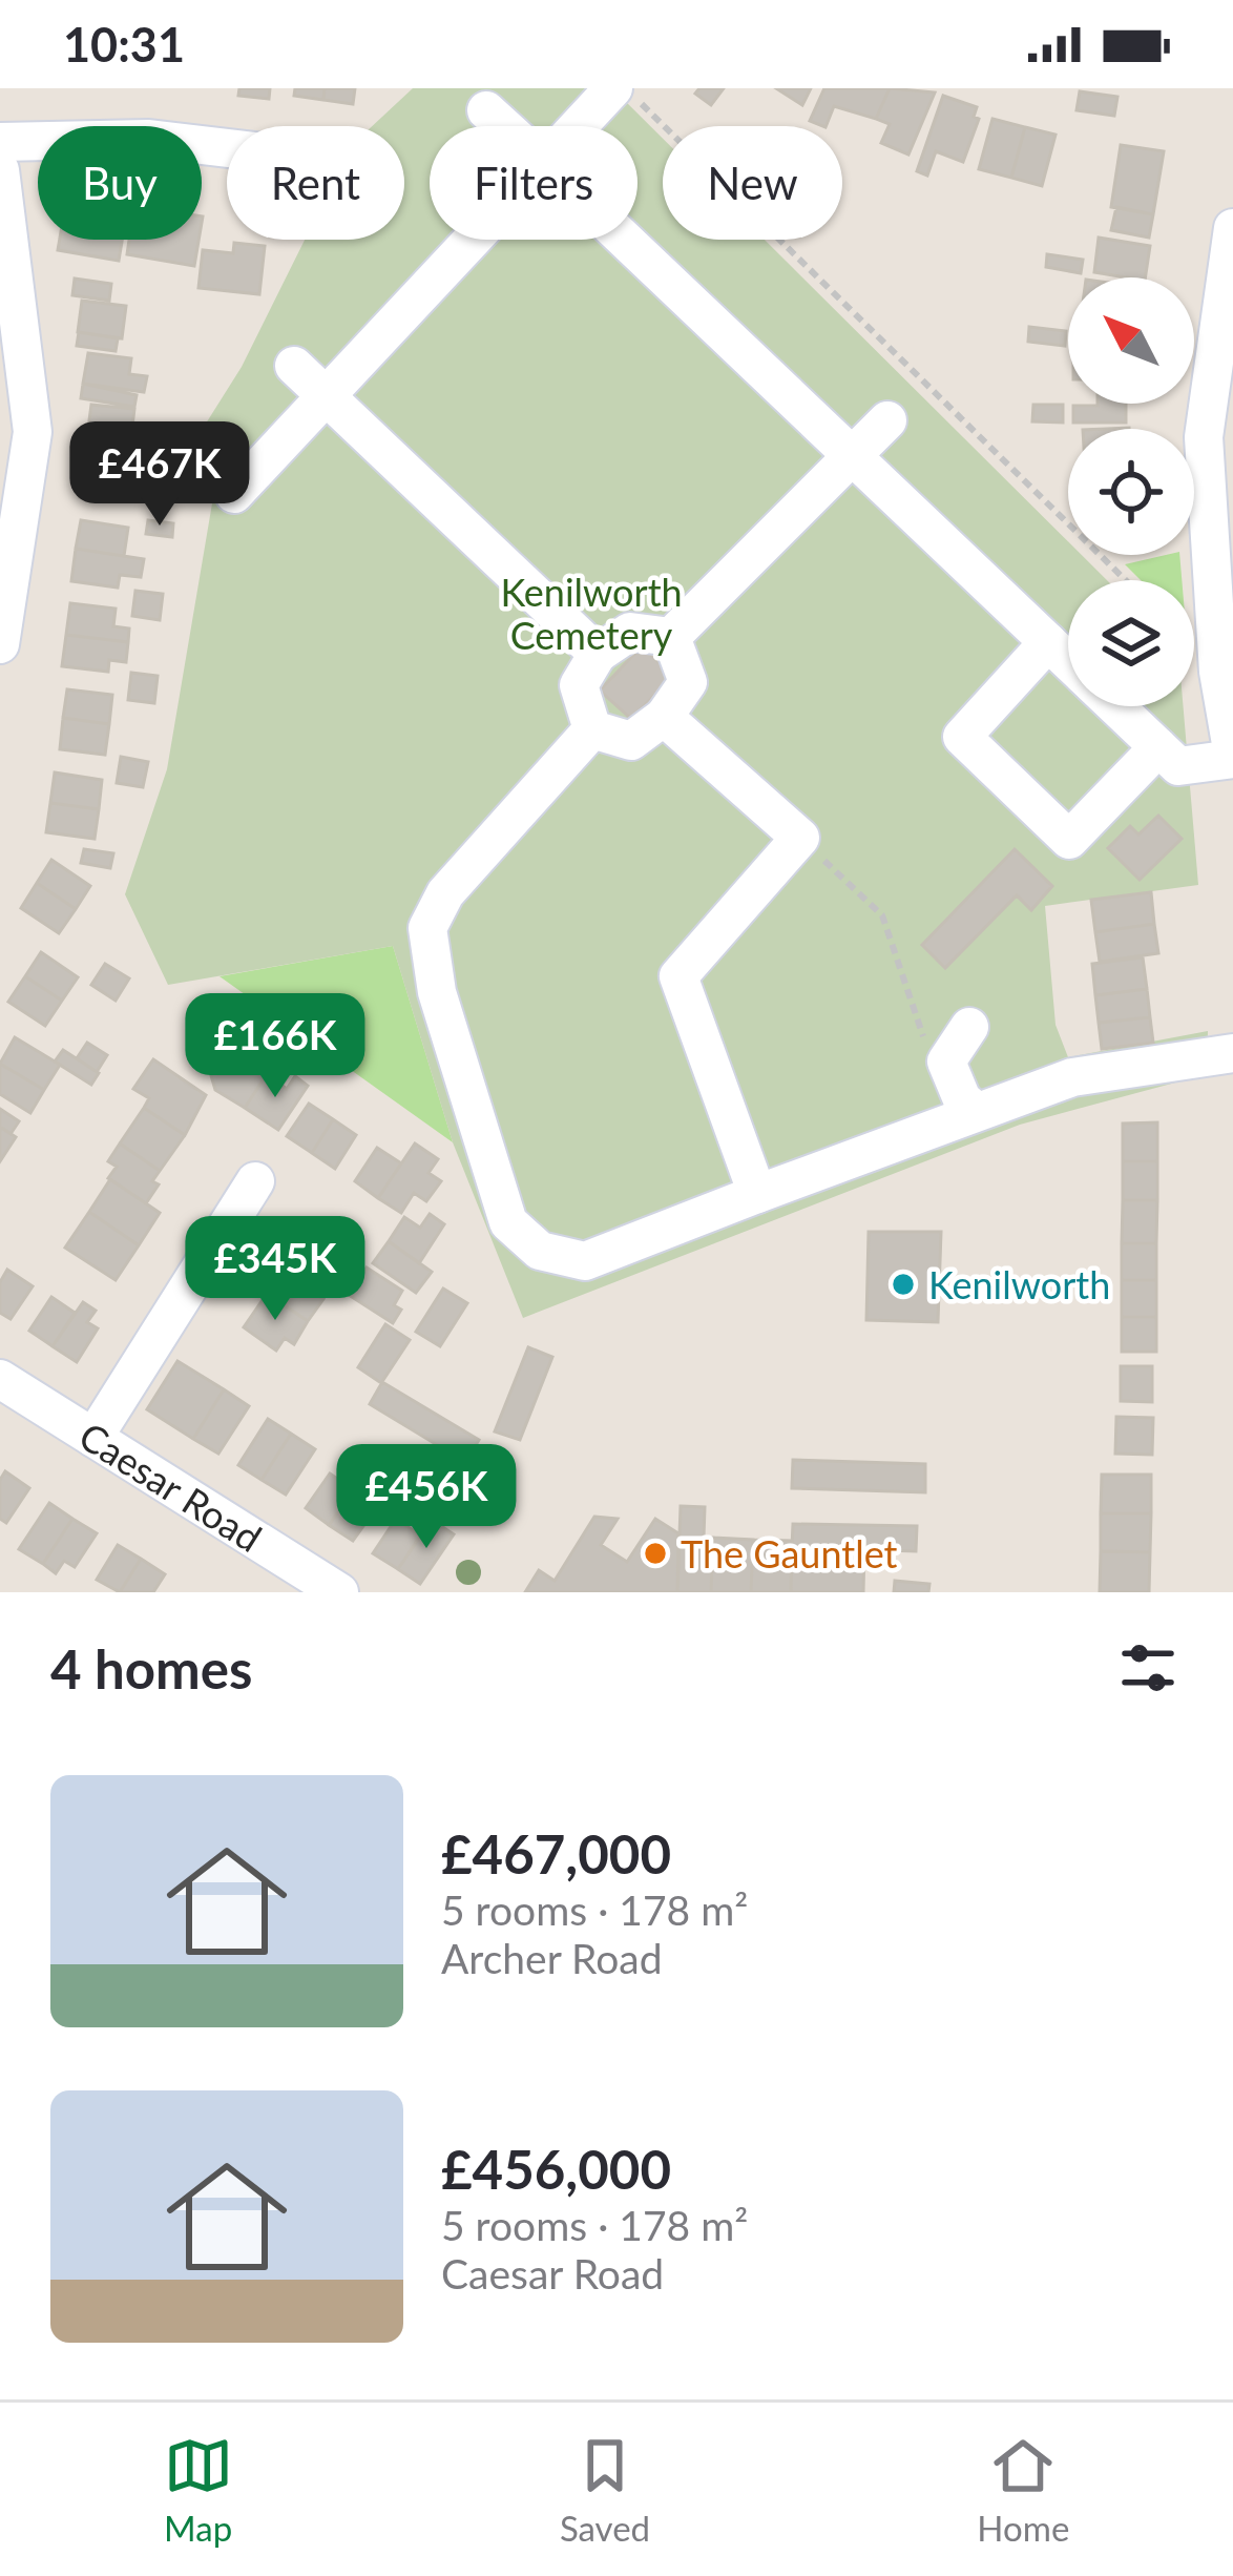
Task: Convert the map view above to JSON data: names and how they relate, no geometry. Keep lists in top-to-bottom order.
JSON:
{
  "streets": {
    "street": ["Caesar Road"]
  },
  "parks": ["Kenilworth Cemetery"],
  "places": ["Kenilworth", "The Gauntlet"],
  "north": "top left",
  "page": {
    "status": "10:31",
    "chip": [
      "Buy",
      "Rent",
      "Filters",
      "New"
    ],
    "price": [
      "£467K",
      "£166K",
      "£345K",
      "£456K"
    ],
    "heading": "4 homes",
    "list": [
      {
        "name": "£467,000",
        "note": "5 rooms · 178 m² · Archer Road"
      },
      {
        "name": "£456,000",
        "note": "5 rooms · 178 m² · Caesar Road"
      }
    ],
    "tabs": ["Map", "Saved", "Home"]
  }
}
